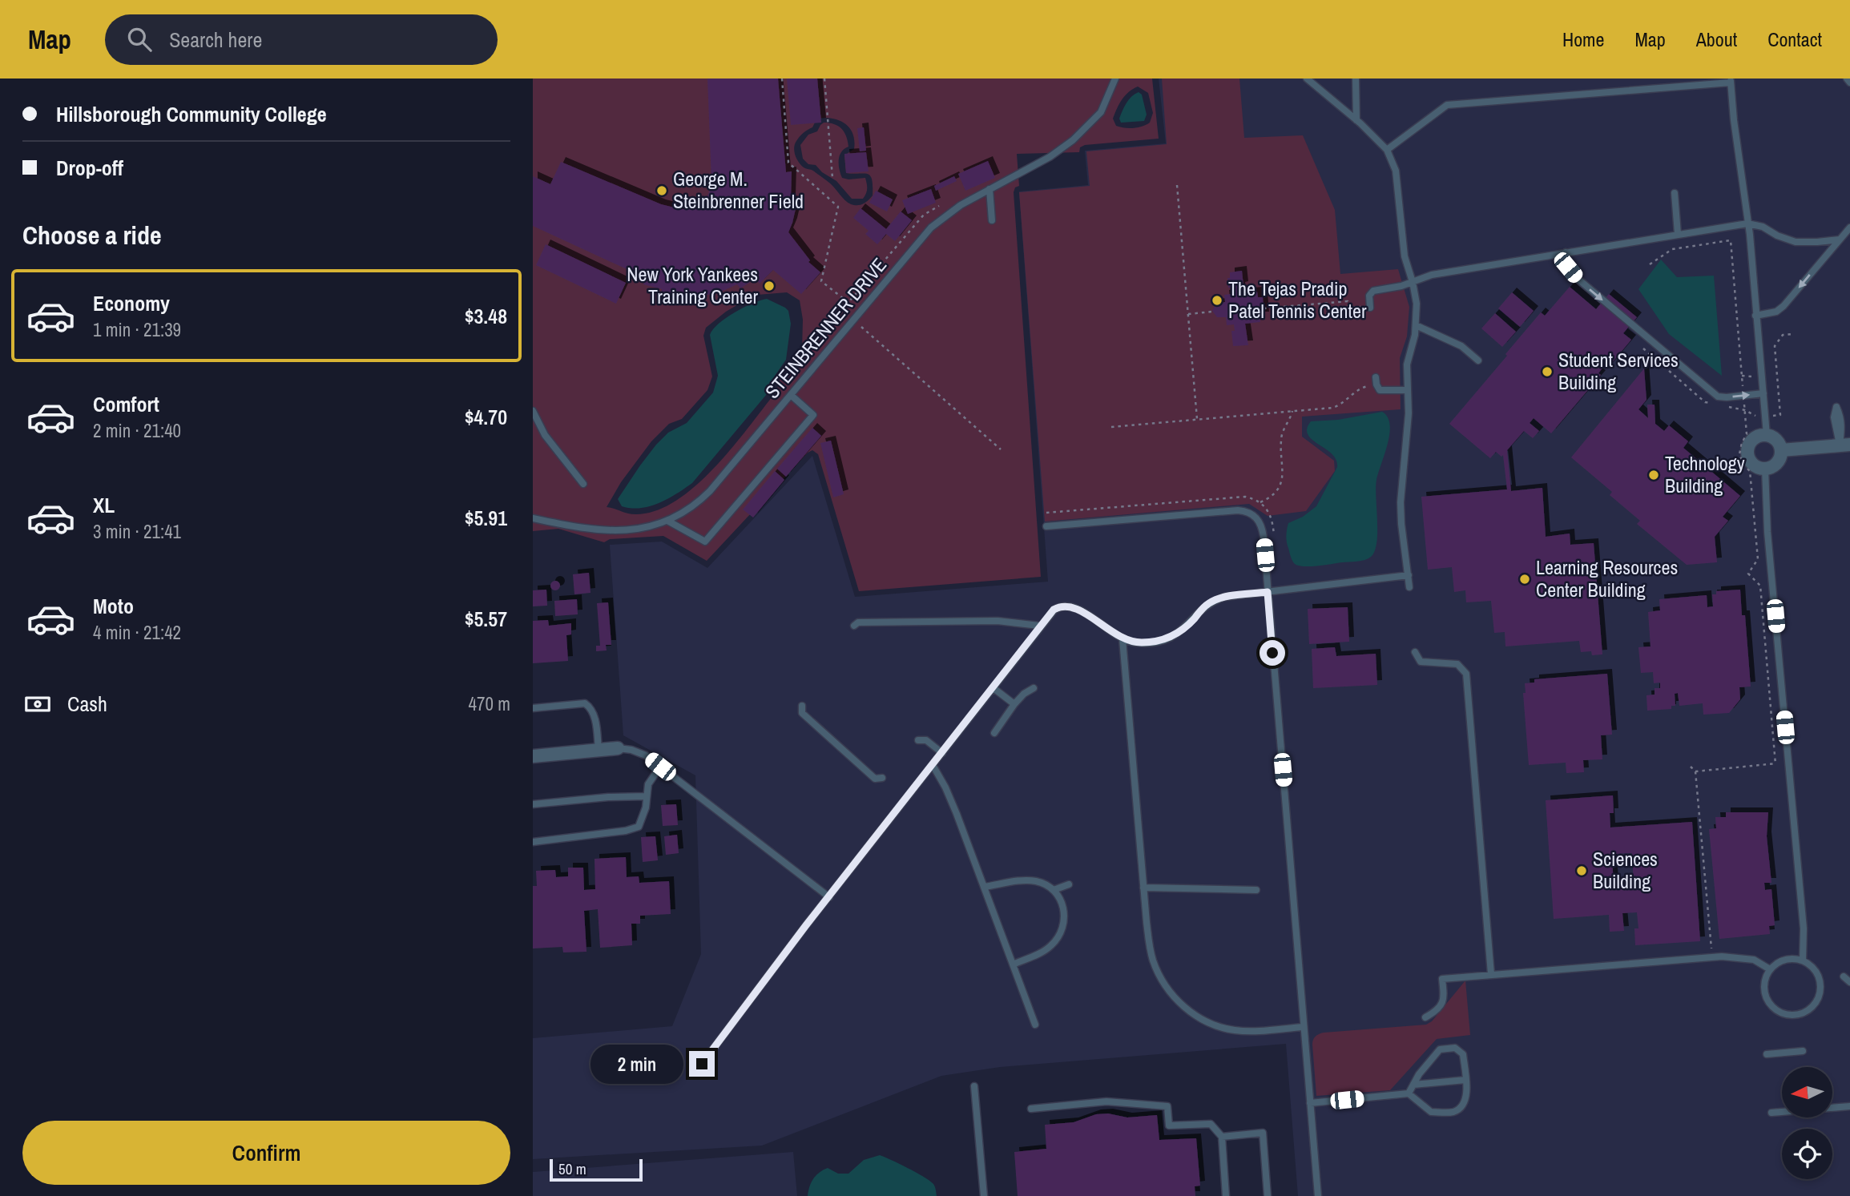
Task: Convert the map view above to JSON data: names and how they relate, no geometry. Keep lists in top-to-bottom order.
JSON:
{
  "streets": {
    "lane": ["STEINBRENNER DRIVE"]
  },
  "places": [
    "George M. Steinbrenner Field",
    "New York Yankees Training Center",
    "The Tejas Pradip Patel Tennis Center",
    "Student Services Building",
    "Technology Building",
    "Learning Resources Center Building",
    "Sciences Building"
  ],
  "scale_bar": "50 m",
  "north": "left",
  "page": {
    "header": "Map",
    "search": "Search here",
    "nav": [
      "Home",
      "Map",
      "About",
      "Contact"
    ],
    "banner": ["Hillsborough Community College", "Drop-off"],
    "heading": "Choose a ride",
    "list": [
      {
        "name": "Economy",
        "note": "1 min · 21:39",
        "value": "$3.48"
      },
      {
        "name": "Comfort",
        "note": "2 min · 21:40",
        "value": "$4.70"
      },
      {
        "name": "XL",
        "note": "3 min · 21:41",
        "value": "$5.91"
      },
      {
        "name": "Moto",
        "note": "4 min · 21:42",
        "value": "$5.57"
      }
    ],
    "pay": ["Cash", "470 m"],
    "bubble": "2 min",
    "buttons": "Confirm",
    "scale": "50 m"
  }
}
